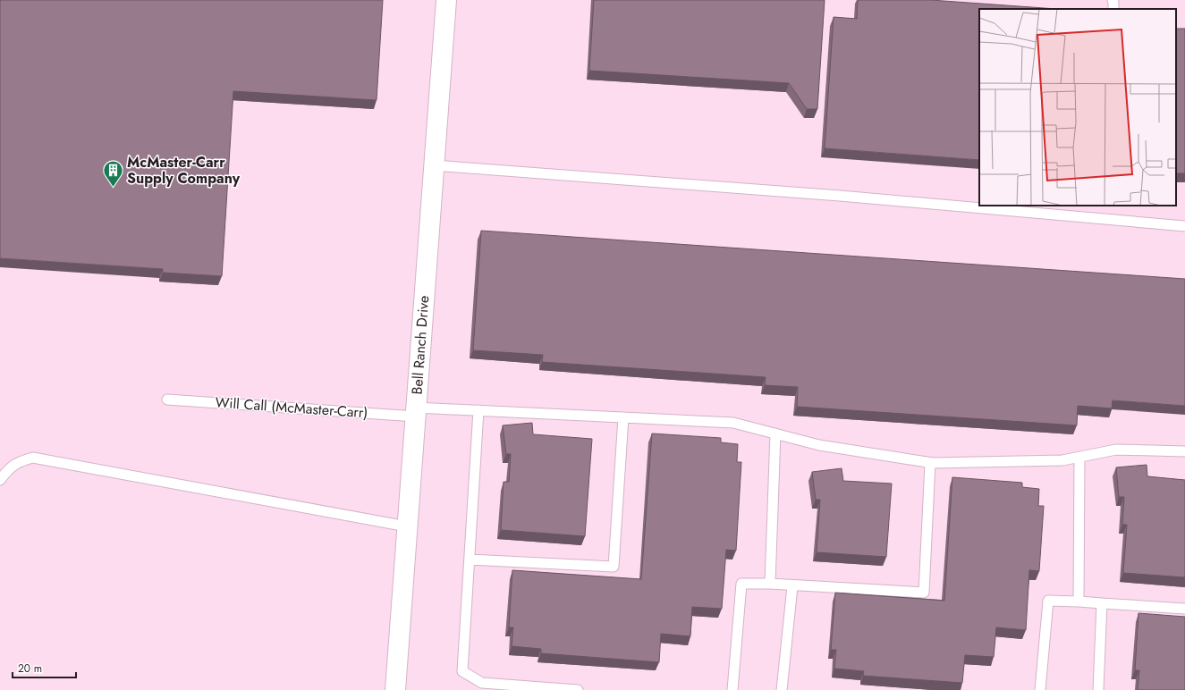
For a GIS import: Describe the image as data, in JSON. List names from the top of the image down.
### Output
{
  "streets": {
    "street": ["Bell Ranch Drive"],
    "lane": ["Will Call (McMaster-Carr)"]
  },
  "crossings": [
    ["Bell Ranch Drive", "Will Call (McMaster-Carr)"]
  ],
  "places": {
    "building": ["McMaster-Carr Supply Company"]
  },
  "scale_bar": "20 m"
}
